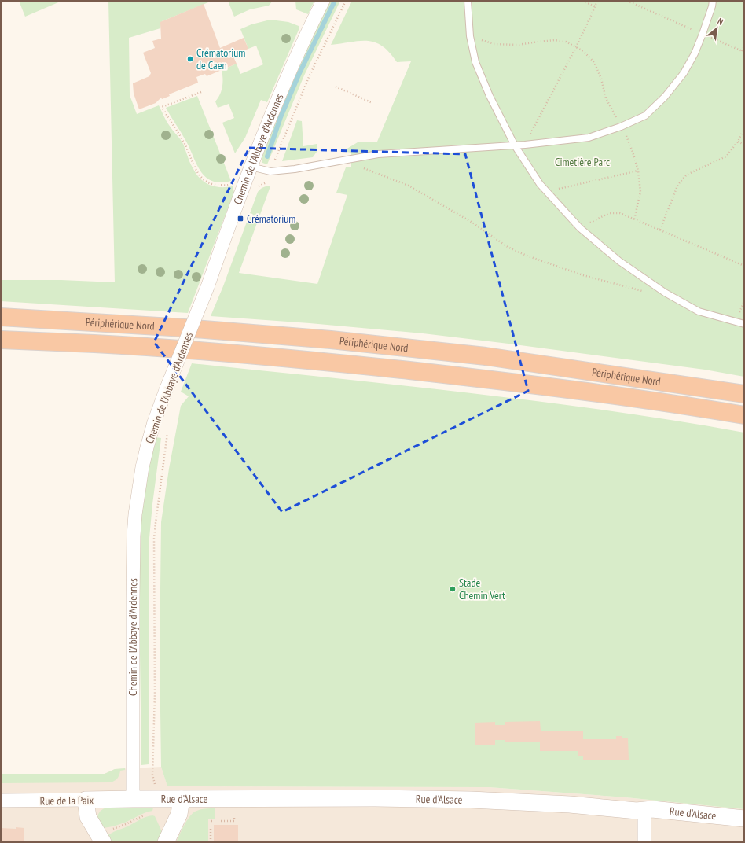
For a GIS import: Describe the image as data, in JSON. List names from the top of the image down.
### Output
{
  "streets": {
    "highway": ["Périphérique Nord"],
    "street": ["Chemin de l'Abbaye d'Ardennes", "Rue d'Alsace", "Rue de la Paix"]
  },
  "crossings": [
    ["Chemin de l'Abbaye d'Ardennes", "Rue d'Alsace"],
    ["Chemin de l'Abbaye d'Ardennes", "Rue de la Paix"],
    ["Rue d'Alsace", "Rue de la Paix"]
  ],
  "parks": ["Cimetière Parc"],
  "places": {
    "other": ["Crématorium de Caen", "Stade Chemin Vert"],
    "transit": ["Crématorium"]
  },
  "north": "top right"
}
